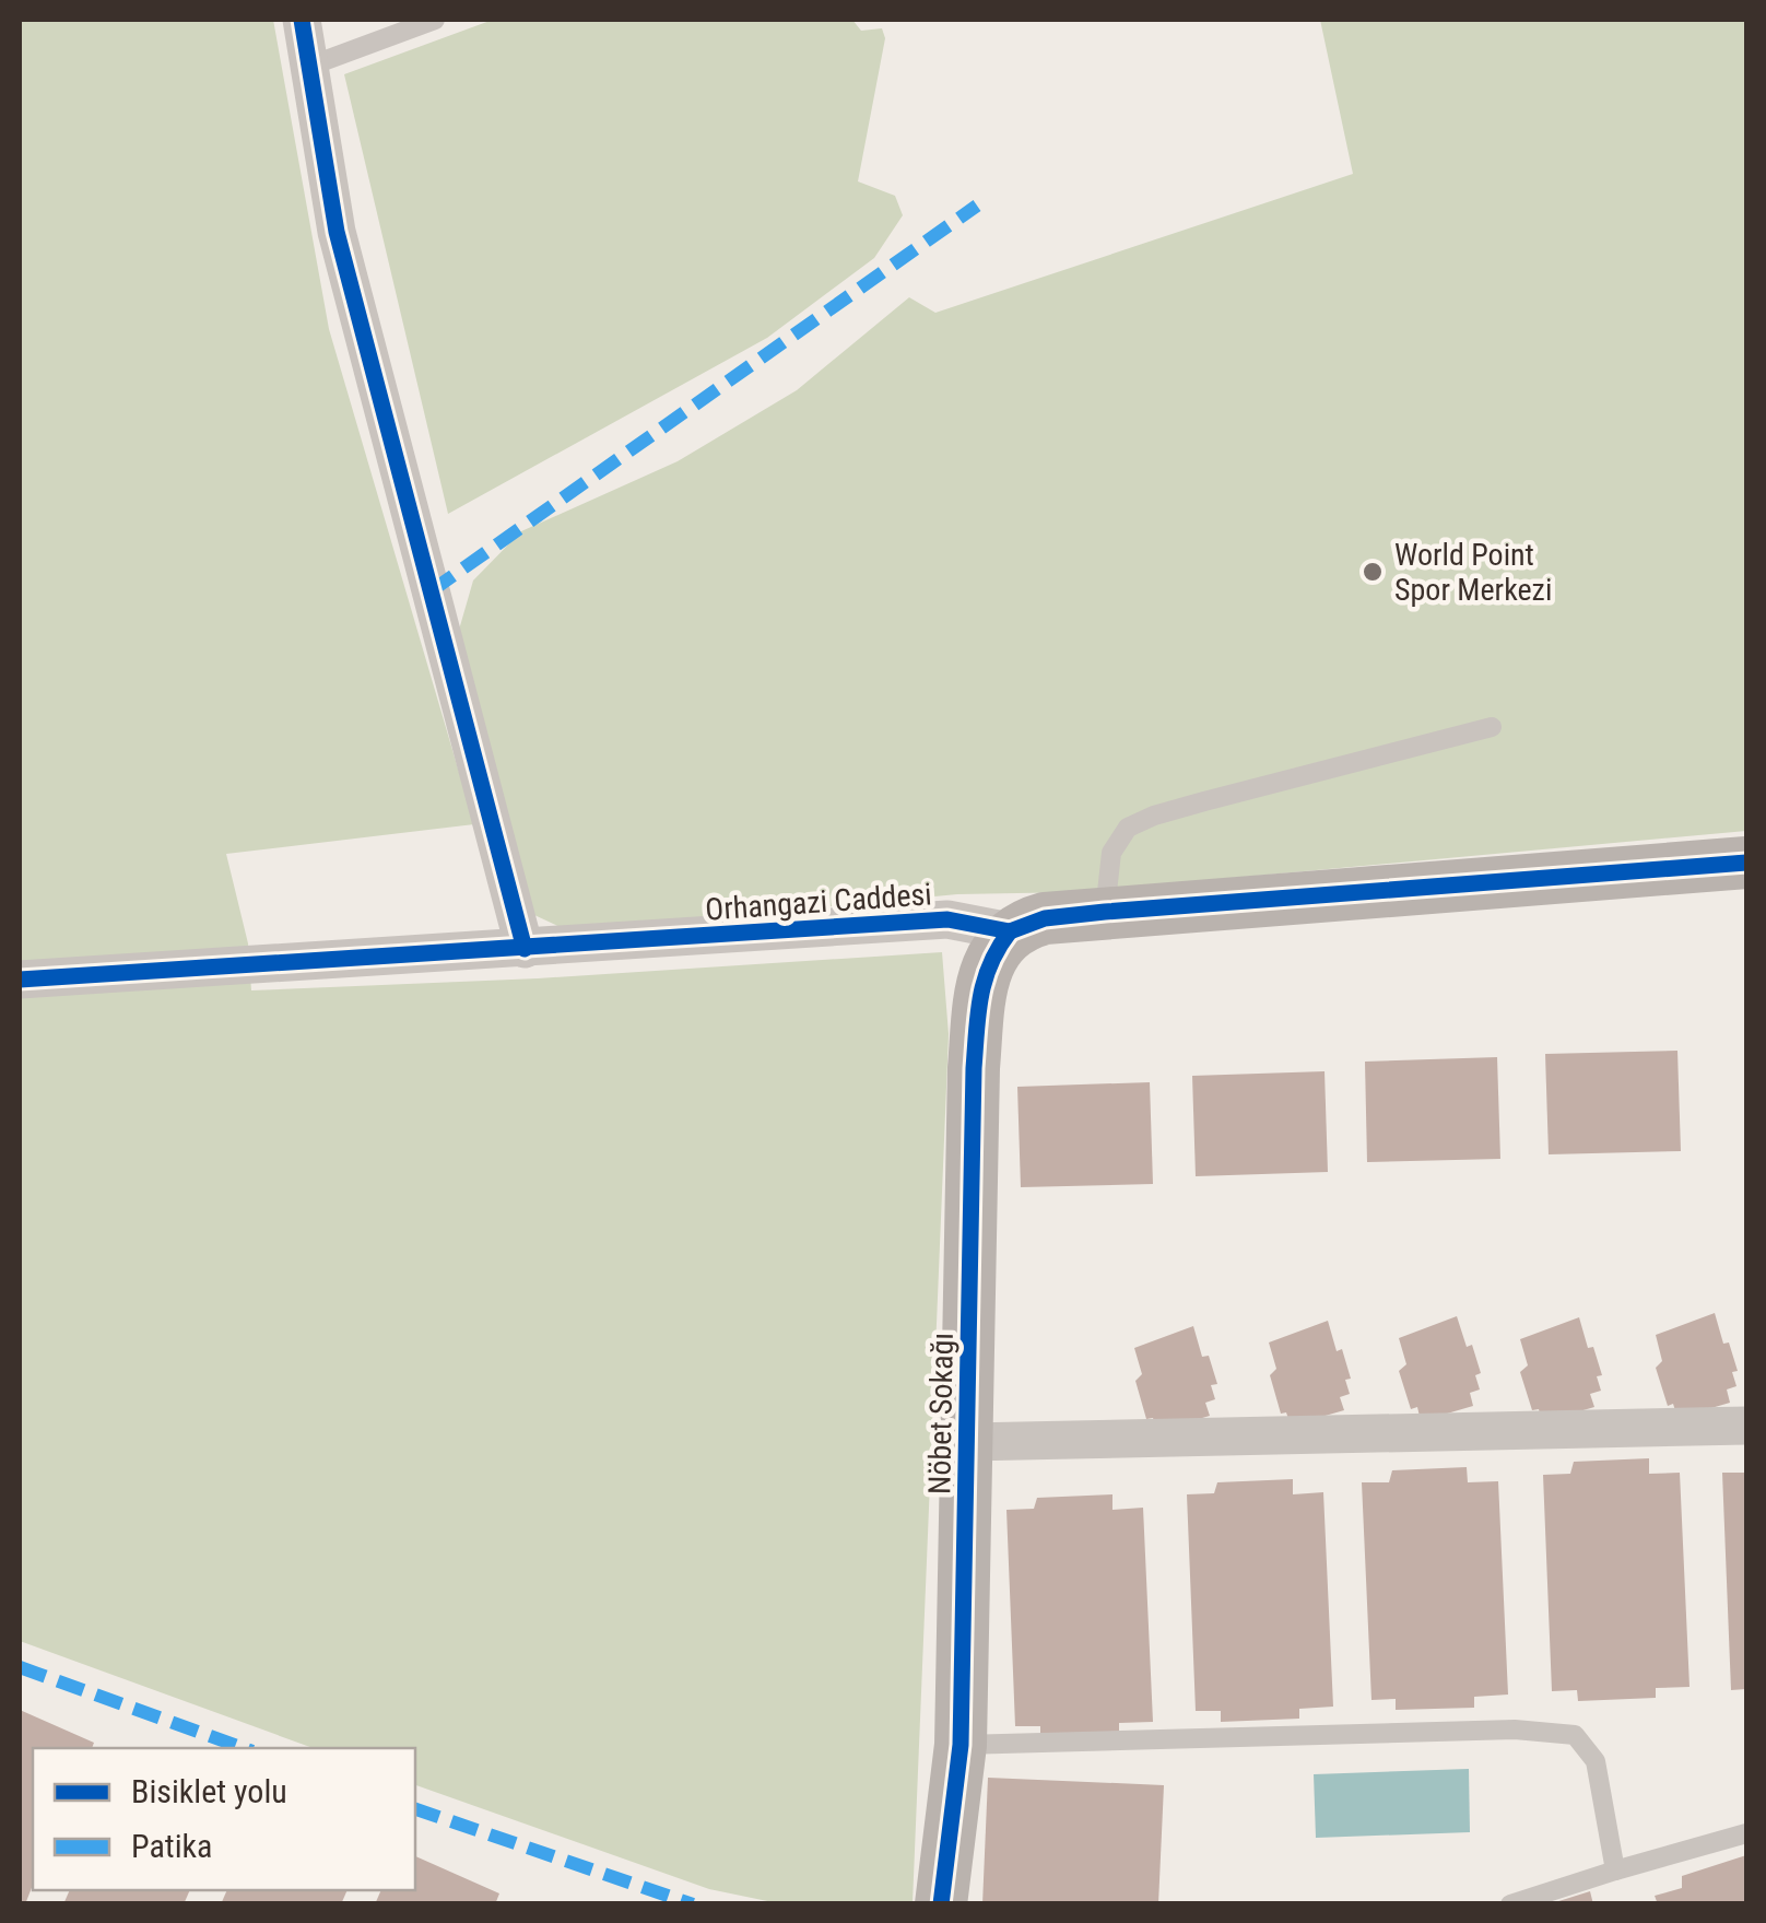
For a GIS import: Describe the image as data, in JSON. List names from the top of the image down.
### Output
{
  "streets": {
    "street": ["Orhangazi Caddesi", "Nöbet Sokağı"]
  },
  "crossings": [
    ["Orhangazi Caddesi", "Nöbet Sokağı"]
  ],
  "places": ["World Point Spor Merkezi"],
  "legend": ["Bisiklet yolu", "Patika"]
}
